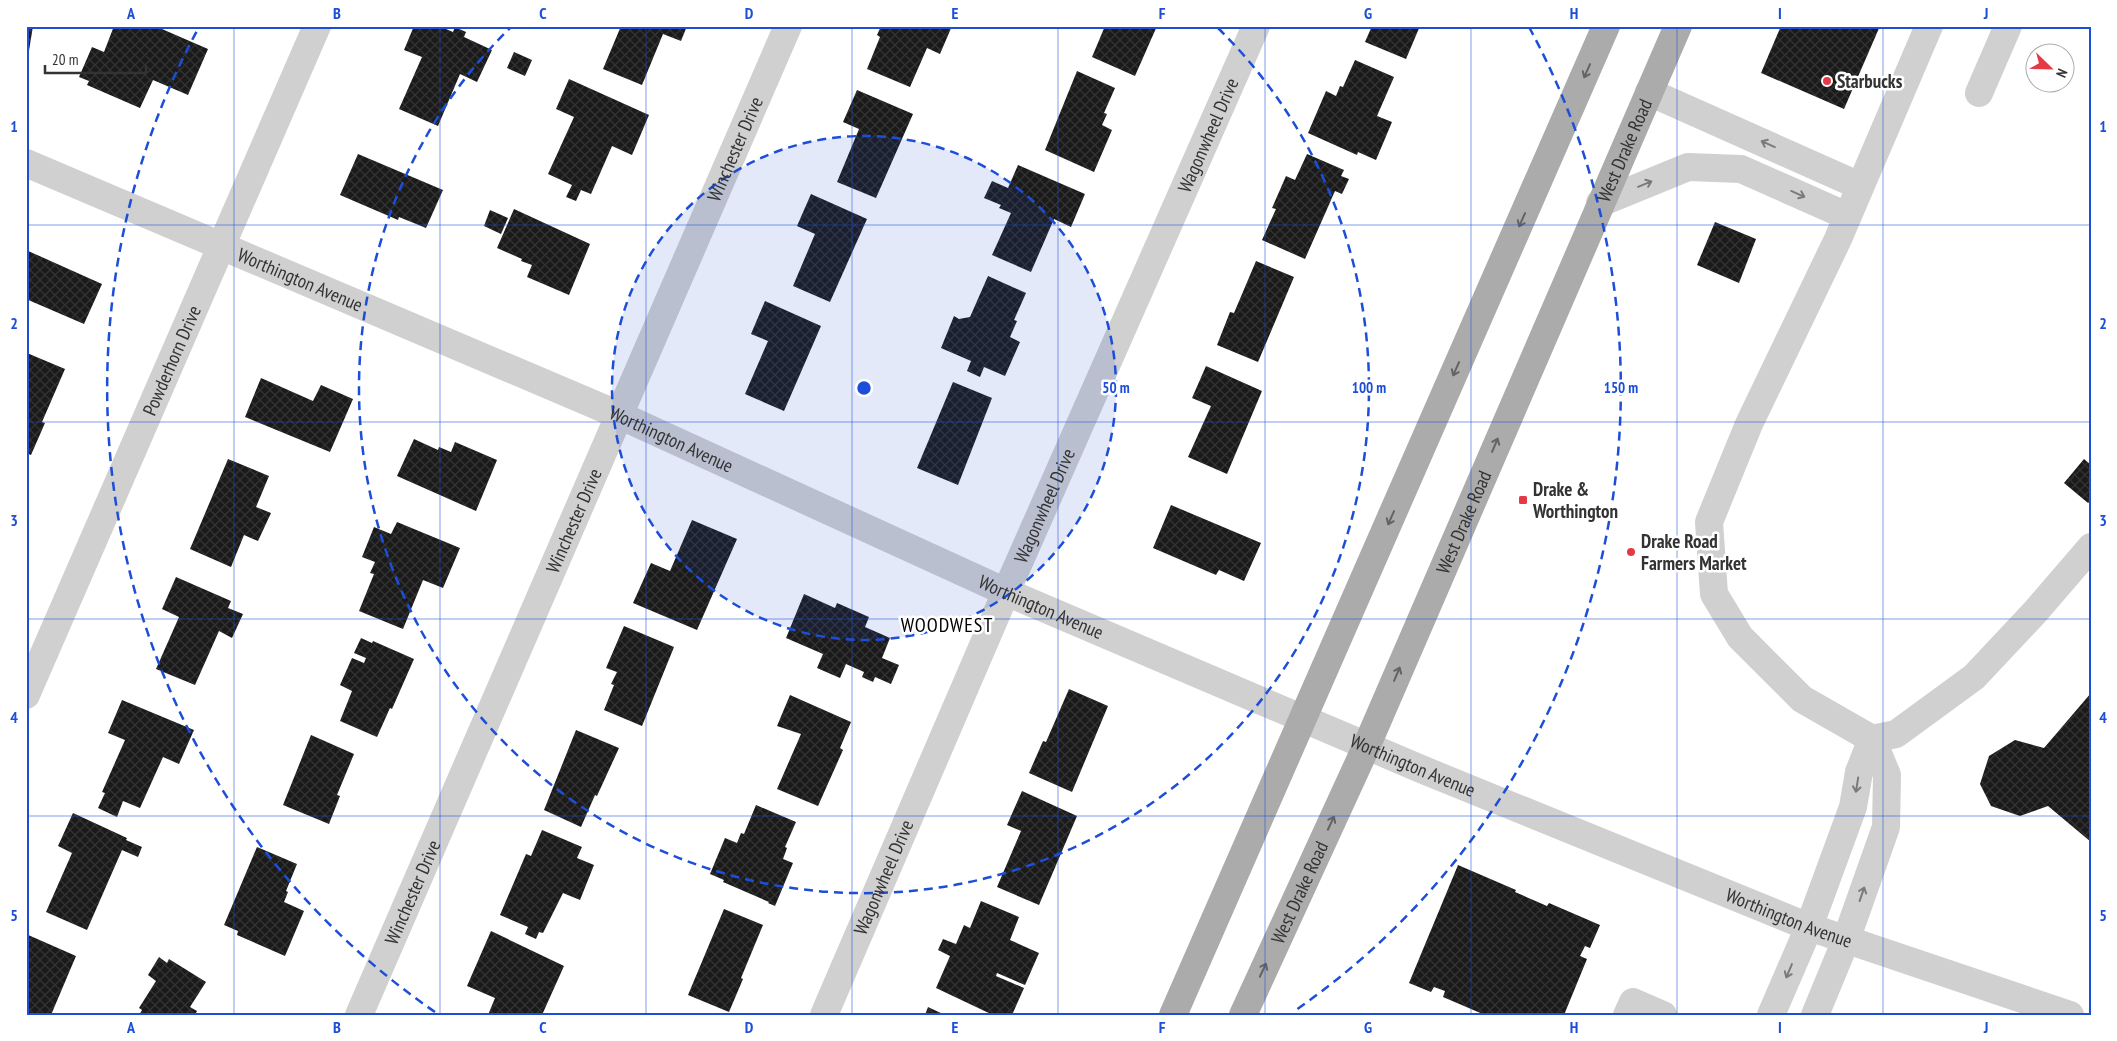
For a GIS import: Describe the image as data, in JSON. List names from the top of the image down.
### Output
{
  "streets": {
    "main road": ["West Drake Road"],
    "street": [
      "Wagonwheel Drive",
      "Winchester Drive",
      "Worthington Avenue",
      "Powderhorn Drive"
    ]
  },
  "crossings": [
    ["Wagonwheel Drive", "Worthington Avenue"],
    ["Winchester Drive", "Worthington Avenue"],
    ["West Drake Road", "Worthington Avenue"],
    ["Worthington Avenue", "Powderhorn Drive"]
  ],
  "districts": ["WOODWEST"],
  "places": {
    "other": ["Starbucks", "Drake Road Farmers Market"],
    "transit": ["Drake & Worthington"]
  },
  "scale_bar": "20 m",
  "north": "bottom right",
  "grid": {
    "columns": [
      "A",
      "B",
      "C",
      "D",
      "E",
      "F",
      "G",
      "H",
      "I",
      "J"
    ],
    "rows": [
      "1",
      "2",
      "3",
      "4",
      "5"
    ]
  },
  "rings": ["50 m", "100 m", "150 m"]
}
